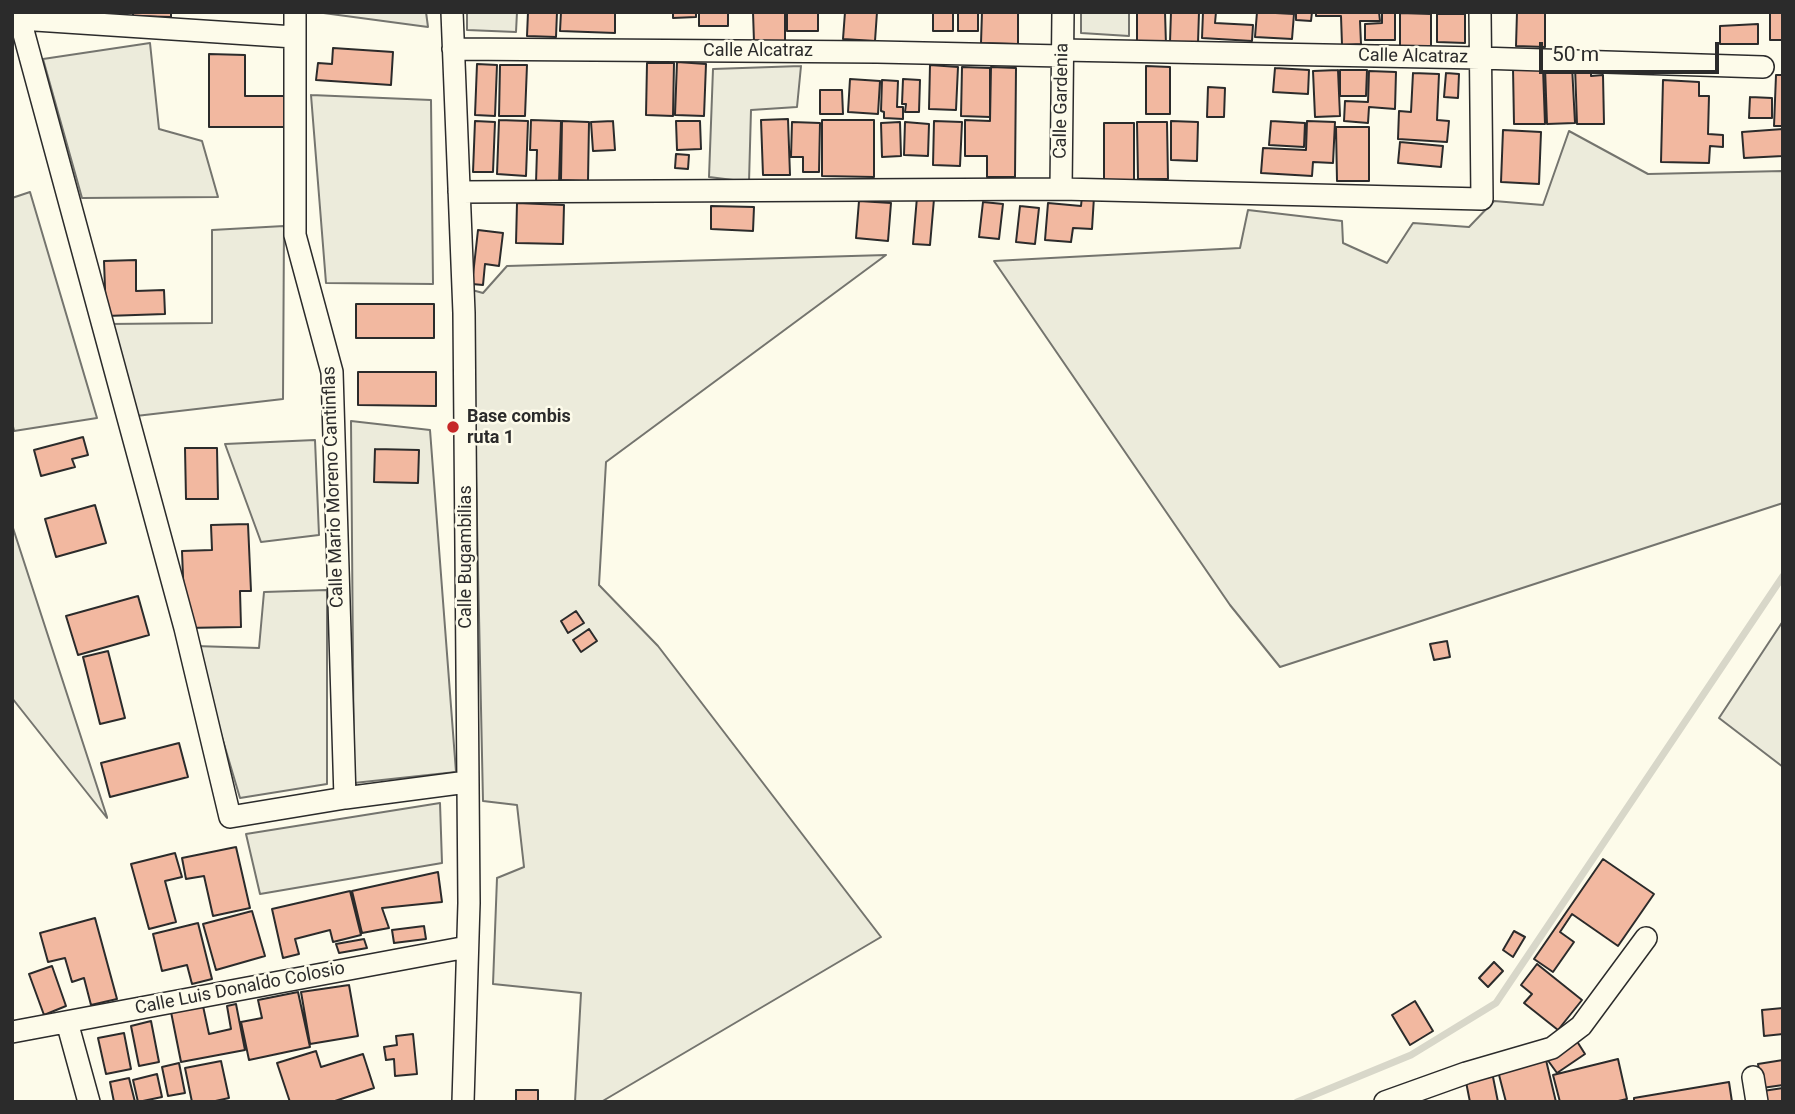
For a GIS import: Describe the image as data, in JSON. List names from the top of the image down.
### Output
{
  "streets": {
    "street": [
      "Calle Alcatraz",
      "Calle Gardenia",
      "Calle Mario Moreno Cantinflas",
      "Calle Bugambilias",
      "Calle Luis Donaldo Colosio"
    ]
  },
  "crossings": [
    ["Calle Alcatraz", "Calle Gardenia"],
    ["Calle Alcatraz", "Calle Bugambilias"],
    ["Calle Bugambilias", "Calle Luis Donaldo Colosio"]
  ],
  "places": ["Base combis ruta 1"],
  "scale_bar": "50 m"
}
